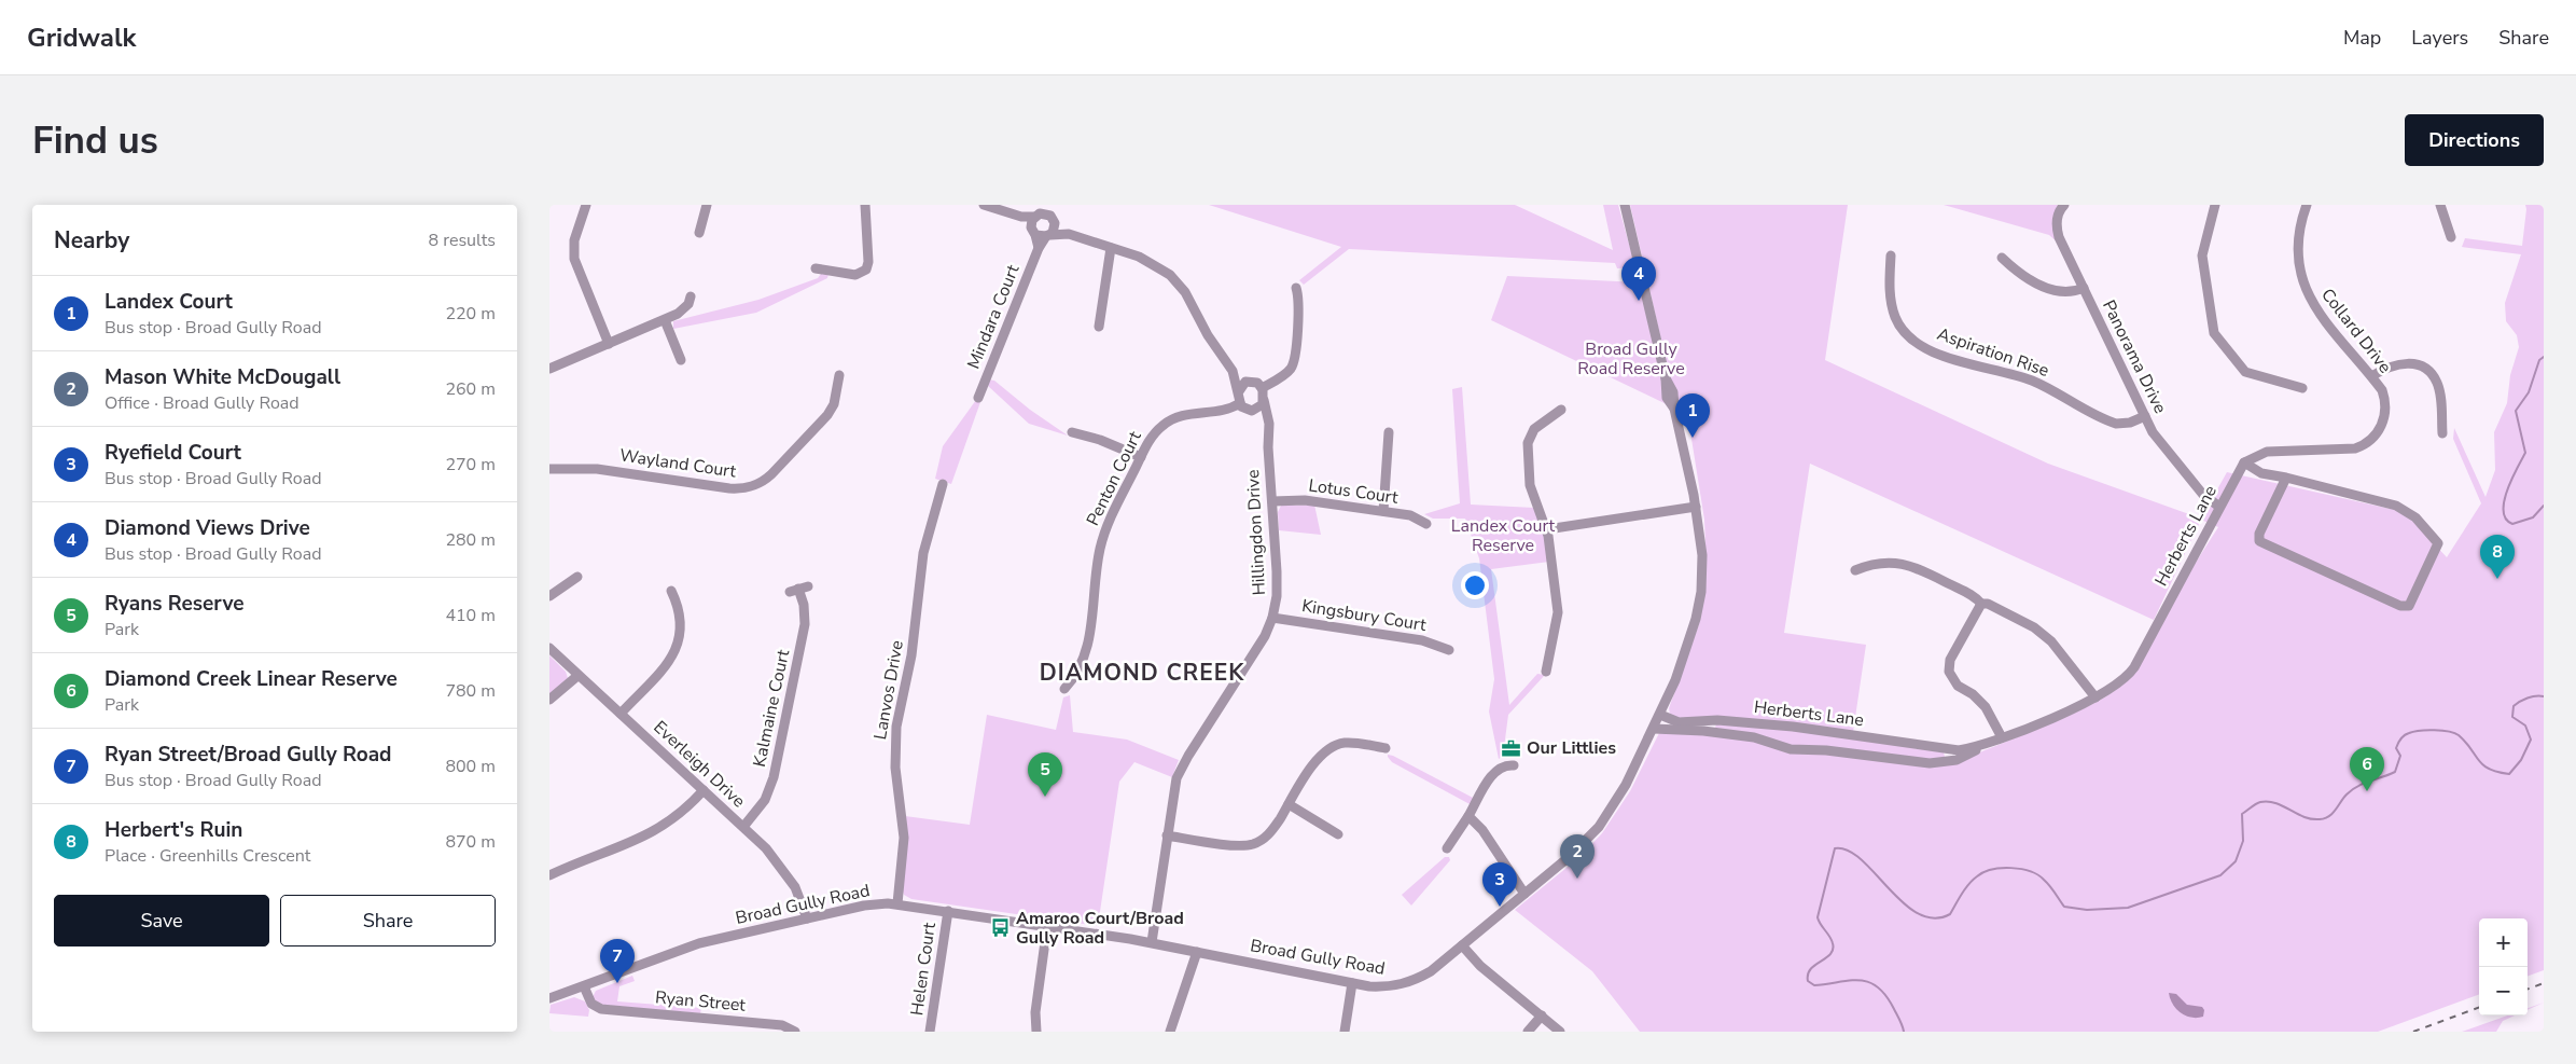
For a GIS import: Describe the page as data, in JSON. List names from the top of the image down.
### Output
{
  "streets": {
    "street": [
      "Mindara Court",
      "Collard Drive",
      "Aspiration Rise",
      "Panorama Drive",
      "Wayland Court",
      "Penton Court",
      "Lotus Court",
      "Hillingdon Drive",
      "Herberts Lane",
      "Kingsbury Court",
      "Lanvos Drive",
      "Kalmaine Court",
      "Everleigh Drive",
      "Broad Gully Road",
      "Helen Court",
      "Ryan Street"
    ]
  },
  "crossings": [
    ["Collard Drive", "Herberts Lane"],
    ["Aspiration Rise", "Panorama Drive"],
    ["Panorama Drive", "Herberts Lane"],
    ["Penton Court", "Hillingdon Drive"],
    ["Lotus Court", "Hillingdon Drive"],
    ["Hillingdon Drive", "Kingsbury Court"],
    ["Hillingdon Drive", "Broad Gully Road"],
    ["Herberts Lane", "Broad Gully Road"],
    ["Lanvos Drive", "Broad Gully Road"],
    ["Kalmaine Court", "Everleigh Drive"],
    ["Everleigh Drive", "Broad Gully Road"],
    ["Broad Gully Road", "Helen Court"],
    ["Broad Gully Road", "Ryan Street"]
  ],
  "districts": ["DIAMOND CREEK"],
  "parks": ["Broad Gully Road Reserve", "Landex Court Reserve"],
  "places": {
    "office": ["Our Littlies"],
    "bus stop": ["Amaroo Court/Broad Gully Road"]
  },
  "page": {
    "header": "Gridwalk",
    "nav": ["Map", "Layers", "Share"],
    "buttons": [
      "Directions",
      ["Save", "Share"]
    ],
    "title": "Find us",
    "heading": ["Nearby", "8 results"],
    "pins": [
      "4",
      "1",
      "8",
      "6",
      "5",
      "2",
      "3",
      "7"
    ],
    "list": [
      {
        "mark": "1",
        "name": "Landex Court",
        "note": "Bus stop · Broad Gully Road",
        "value": "220 m"
      },
      {
        "mark": "2",
        "name": "Mason White McDougall",
        "note": "Office · Broad Gully Road",
        "value": "260 m"
      },
      {
        "mark": "3",
        "name": "Ryefield Court",
        "note": "Bus stop · Broad Gully Road",
        "value": "270 m"
      },
      {
        "mark": "4",
        "name": "Diamond Views Drive",
        "note": "Bus stop · Broad Gully Road",
        "value": "280 m"
      },
      {
        "mark": "5",
        "name": "Ryans Reserve",
        "note": "Park",
        "value": "410 m"
      },
      {
        "mark": "6",
        "name": "Diamond Creek Linear Reserve",
        "note": "Park",
        "value": "780 m"
      },
      {
        "mark": "7",
        "name": "Ryan Street/Broad Gully Road",
        "note": "Bus stop · Broad Gully Road",
        "value": "800 m"
      },
      {
        "mark": "8",
        "name": "Herbert's Ruin",
        "note": "Place · Greenhills Crescent",
        "value": "870 m"
      }
    ],
    "map_buttons": ["+", "−"]
  }
}
